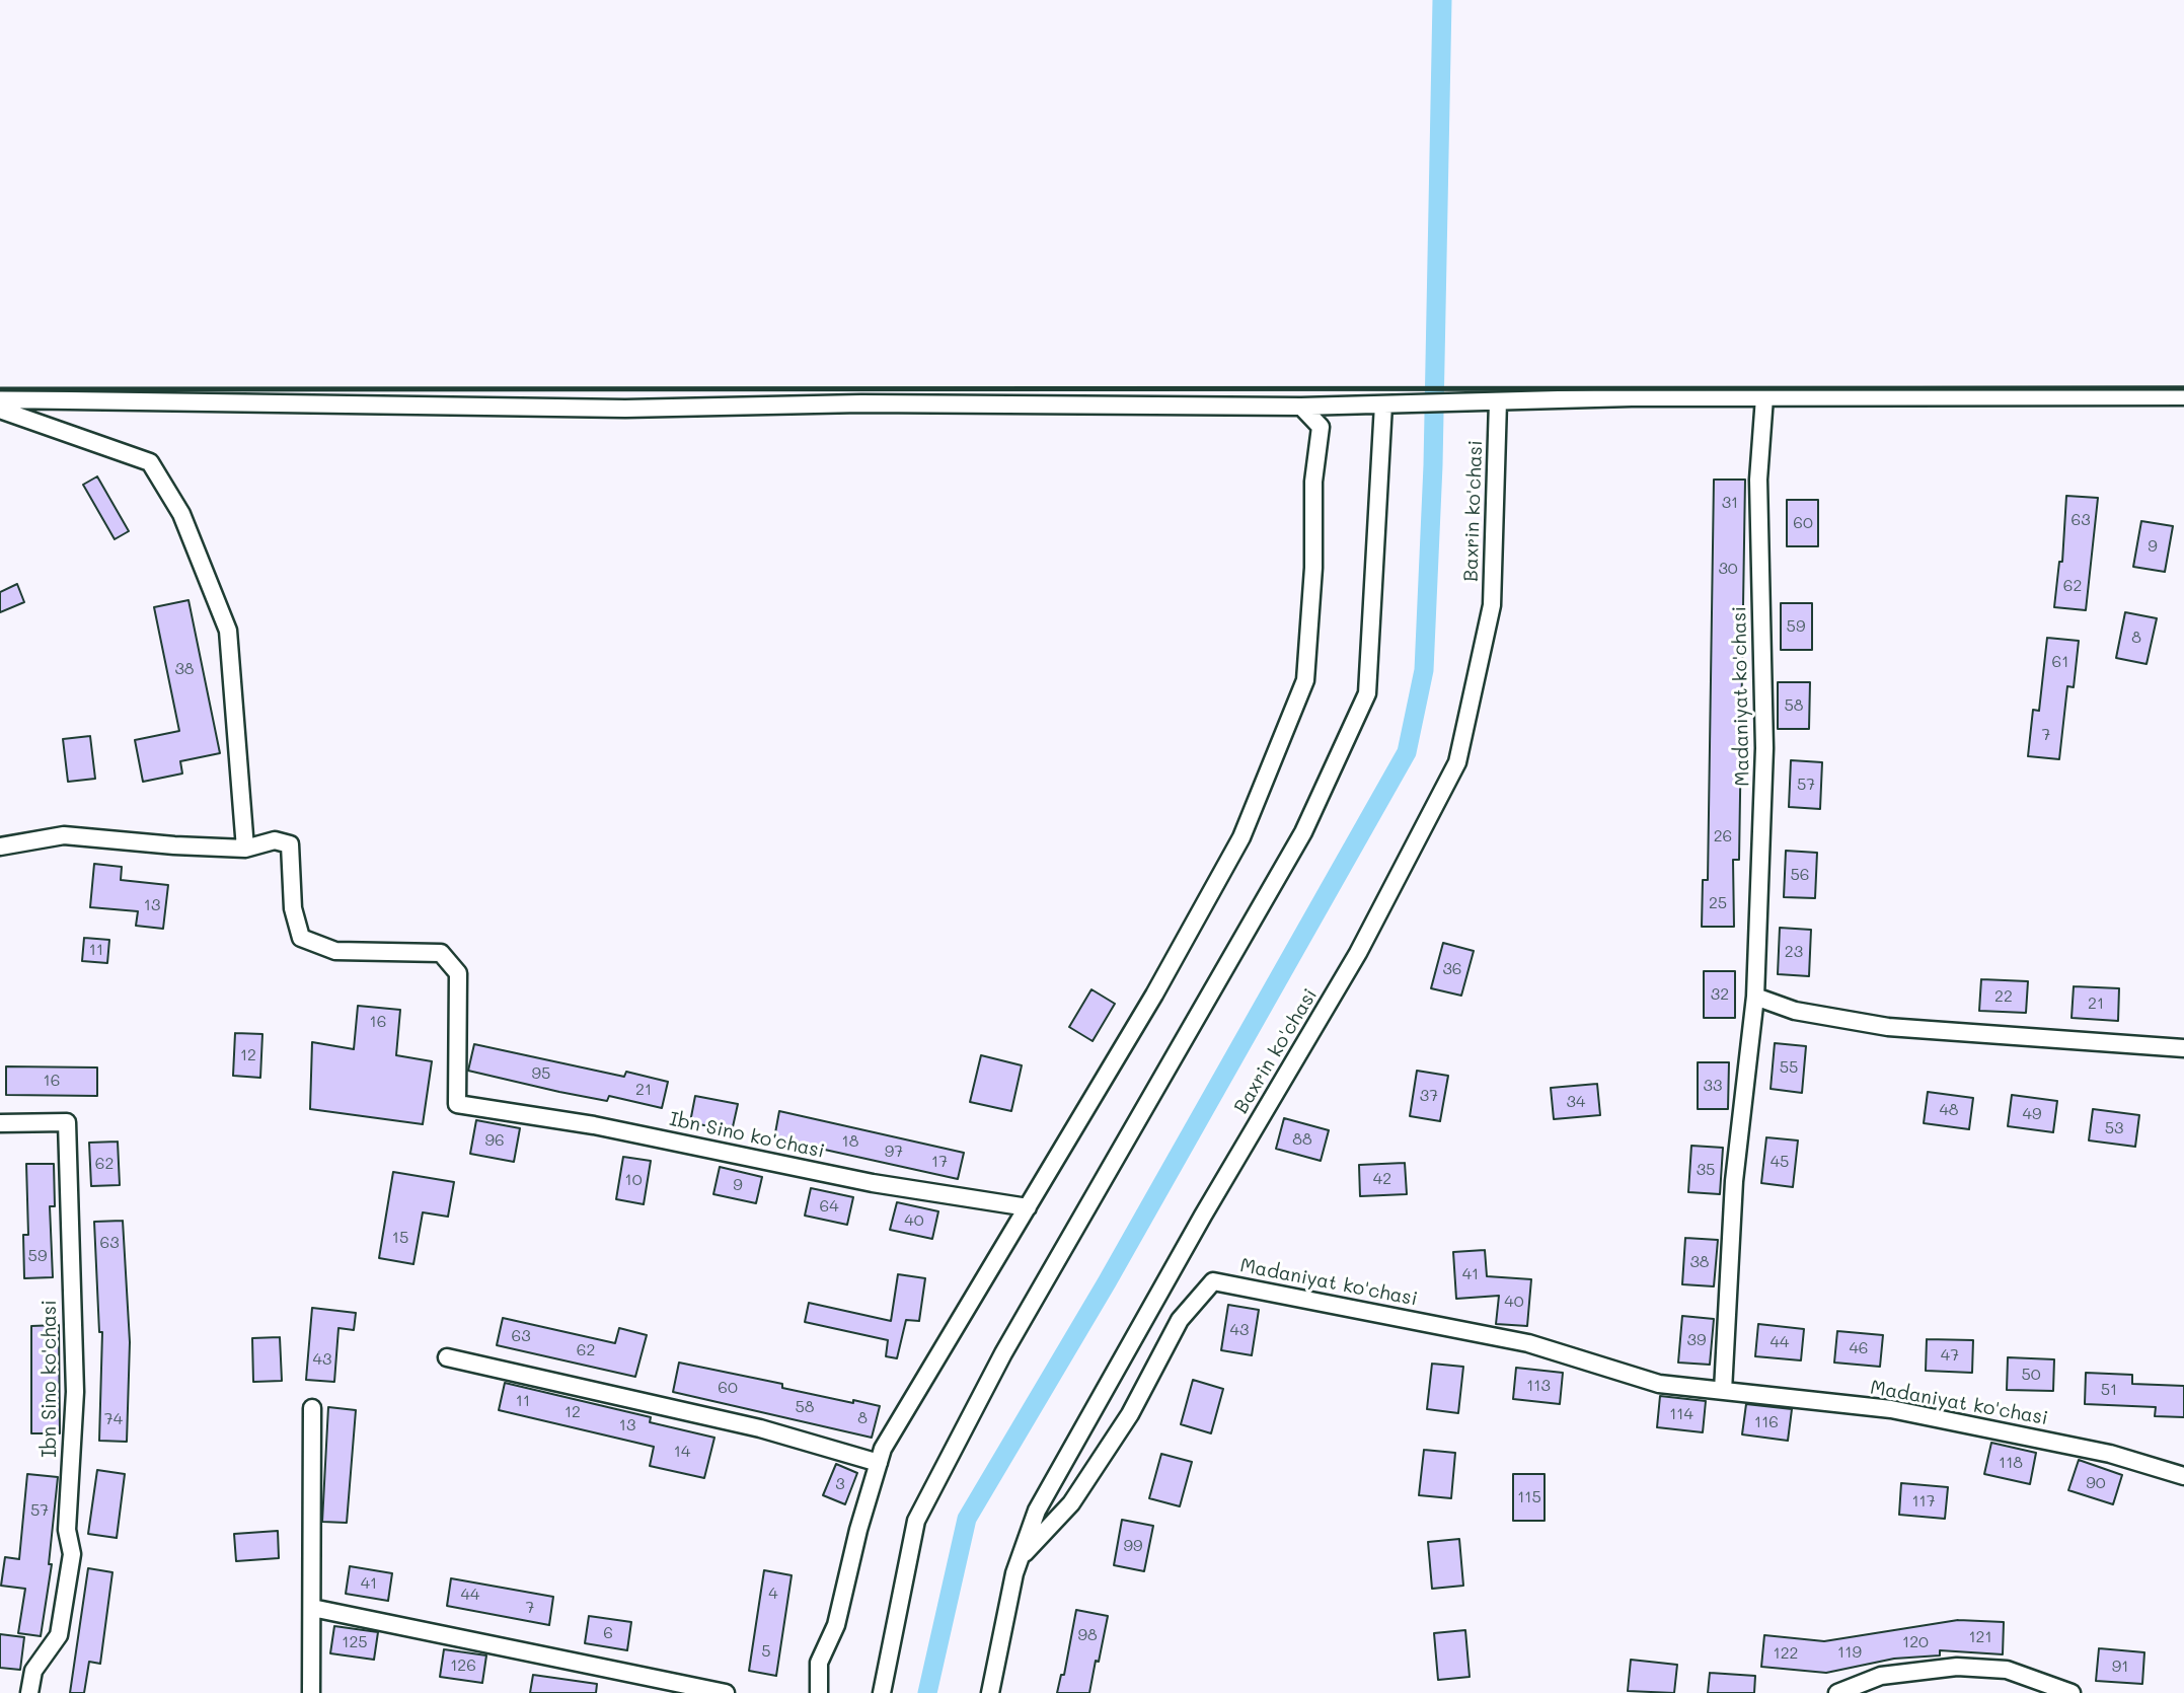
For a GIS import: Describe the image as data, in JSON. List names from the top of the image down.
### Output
{
  "streets": {
    "street": ["Baxrin ko'chasi", "Madaniyat ko'chasi", "Ibn Sino ko'chasi"]
  },
  "crossings": [
    ["Baxrin ko'chasi", "Madaniyat ko'chasi"]
  ],
  "house_numbers": [
    "31",
    "63",
    "60",
    "9",
    "30",
    "62",
    "59",
    "8",
    "61",
    "38",
    "58",
    "7",
    "57",
    "26",
    "56",
    "25",
    "13",
    "11",
    "23",
    "36",
    "32",
    "22",
    "21",
    "16",
    "12",
    "55",
    "95",
    "16",
    "33",
    "21",
    "37",
    "34",
    "48",
    "49",
    "53",
    "88",
    "96",
    "18",
    "97",
    "17",
    "45",
    "62",
    "35",
    "42",
    "10",
    "9",
    "64",
    "40",
    "15",
    "63",
    "59",
    "38",
    "41",
    "40",
    "43",
    "63",
    "39",
    "44",
    "46",
    "62",
    "47",
    "43",
    "50",
    "113",
    "60",
    "51",
    "11",
    "58",
    "12",
    "114",
    "8",
    "74",
    "116",
    "13",
    "14",
    "118",
    "90",
    "3",
    "115",
    "117",
    "57",
    "99",
    "41",
    "4",
    "44",
    "7",
    "6",
    "98",
    "121",
    "125",
    "120",
    "5",
    "119",
    "122",
    "126",
    "91"
  ]
}
